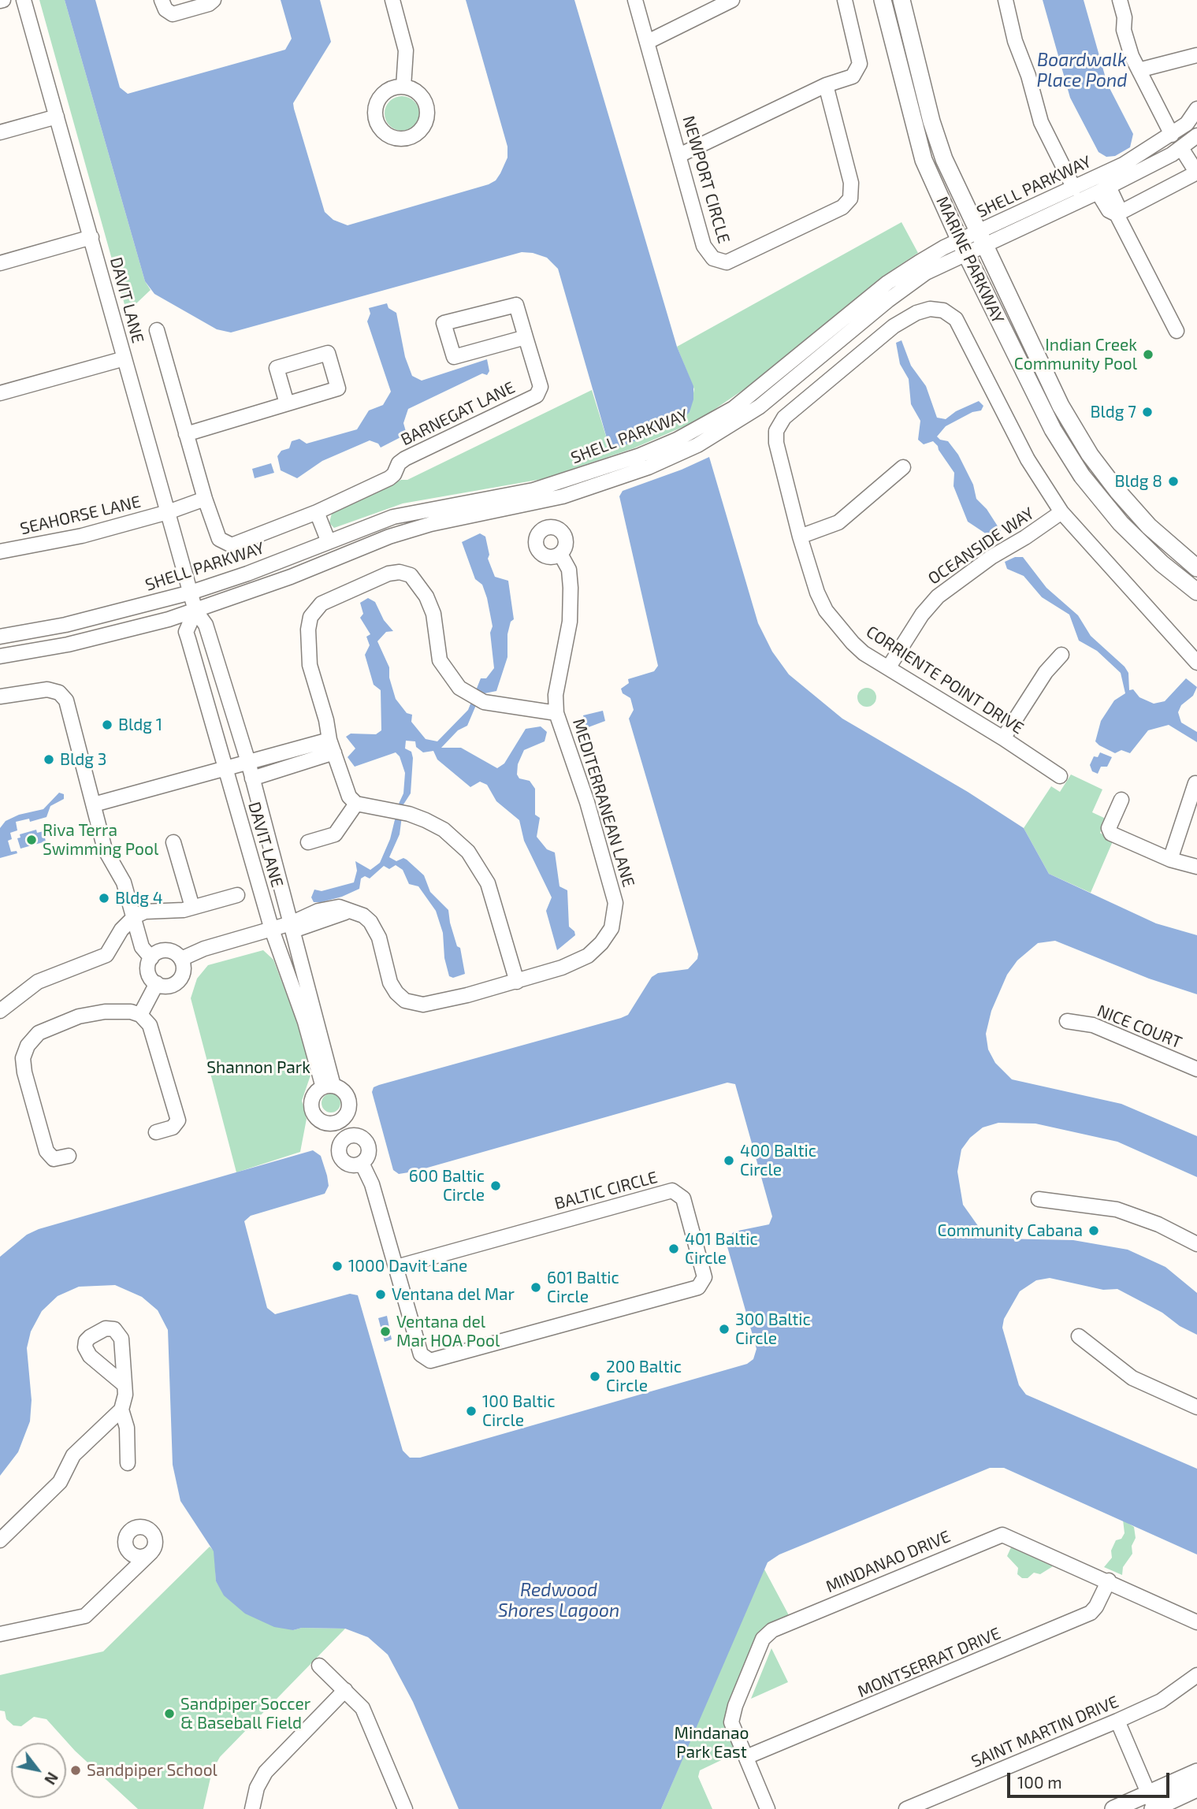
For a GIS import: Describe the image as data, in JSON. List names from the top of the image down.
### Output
{
  "streets": {
    "main road": ["MARINE PARKWAY"],
    "street": [
      "NEWPORT CIRCLE",
      "SHELL PARKWAY",
      "DAVIT LANE",
      "BARNEGAT LANE",
      "SEAHORSE LANE",
      "OCEANSIDE WAY",
      "CORRIENTE POINT DRIVE",
      "MEDITERRANEAN LANE",
      "NICE COURT",
      "BALTIC CIRCLE",
      "MINDANAO DRIVE",
      "MONTSERRAT DRIVE",
      "SAINT MARTIN DRIVE"
    ]
  },
  "crossings": [
    ["SHELL PARKWAY", "MARINE PARKWAY"],
    ["SHELL PARKWAY", "DAVIT LANE"],
    ["DAVIT LANE", "SEAHORSE LANE"],
    ["DAVIT LANE", "MEDITERRANEAN LANE"],
    ["OCEANSIDE WAY", "CORRIENTE POINT DRIVE"],
    ["MINDANAO DRIVE", "MONTSERRAT DRIVE"]
  ],
  "water": ["Boardwalk Place Pond", "Redwood Shores Lagoon"],
  "parks": ["Shannon Park", "Mindanao Park East"],
  "places": [
    "Indian Creek Community Pool",
    "Bldg 7",
    "Bldg 8",
    "Bldg 1",
    "Bldg 3",
    "Riva Terra Swimming Pool",
    "Bldg 4",
    "400 Baltic Circle",
    "600 Baltic Circle",
    "Community Cabana",
    "401 Baltic Circle",
    "1000 Davit Lane",
    "601 Baltic Circle",
    "Ventana del Mar",
    "300 Baltic Circle",
    "Ventana del Mar HOA Pool",
    "200 Baltic Circle",
    "100 Baltic Circle",
    "Sandpiper Soccer & Baseball Field",
    "Sandpiper School"
  ],
  "scale_bar": "100 m",
  "north": "bottom right"
}
